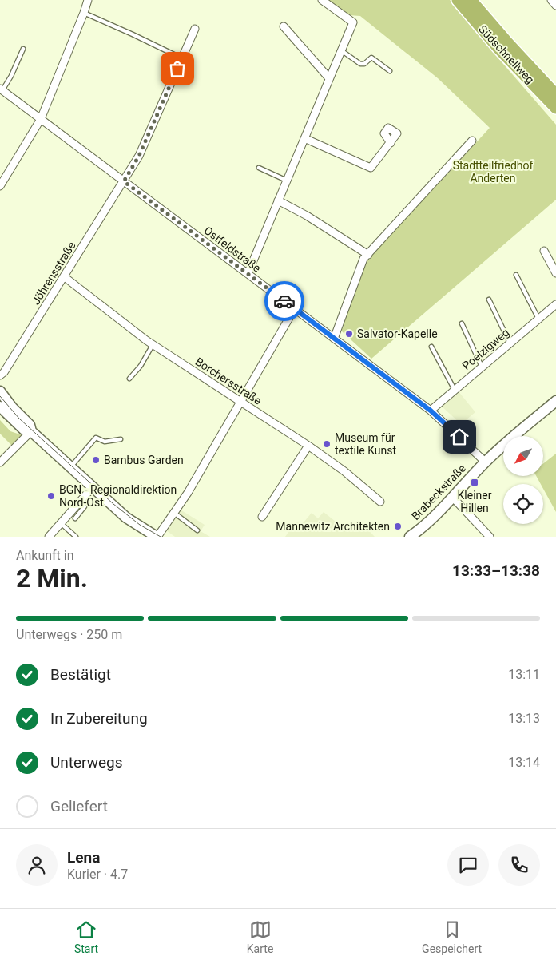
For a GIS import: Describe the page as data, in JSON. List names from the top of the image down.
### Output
{
  "streets": {
    "highway": ["Südschnellweg"],
    "main road": ["Brabeckstraße"],
    "street": [
      "Ostfeldstraße",
      "Jöhrensstraße",
      "Poelzigweg",
      "Borchersstraße"
    ]
  },
  "crossings": [
    ["Ostfeldstraße", "Jöhrensstraße"],
    ["Ostfeldstraße", "Poelzigweg"],
    ["Ostfeldstraße", "Brabeckstraße"],
    ["Jöhrensstraße", "Borchersstraße"]
  ],
  "parks": ["Stadtteilfriedhof Anderten"],
  "places": {
    "other": [
      "Salvator-Kapelle",
      "Museum für textile Kunst",
      "Bambus Garden",
      "BGN - Regionaldirektion Nord-Ost",
      "Mannewitz Architekten"
    ],
    "transit": ["Kleiner Hillen"]
  },
  "north": "bottom left",
  "page": {
    "heading": ["2 Min.", "Ankunft in", "13:33–13:38"],
    "panel": ["Lena", "Kurier · 4.7"],
    "bar": "Unterwegs · 250 m",
    "list": [
      ["Bestätigt", "13:11"],
      ["In Zubereitung", "13:13"],
      ["Unterwegs", "13:14"],
      "Geliefert"
    ],
    "tabs": ["Start", "Karte", "Gespeichert"]
  }
}
